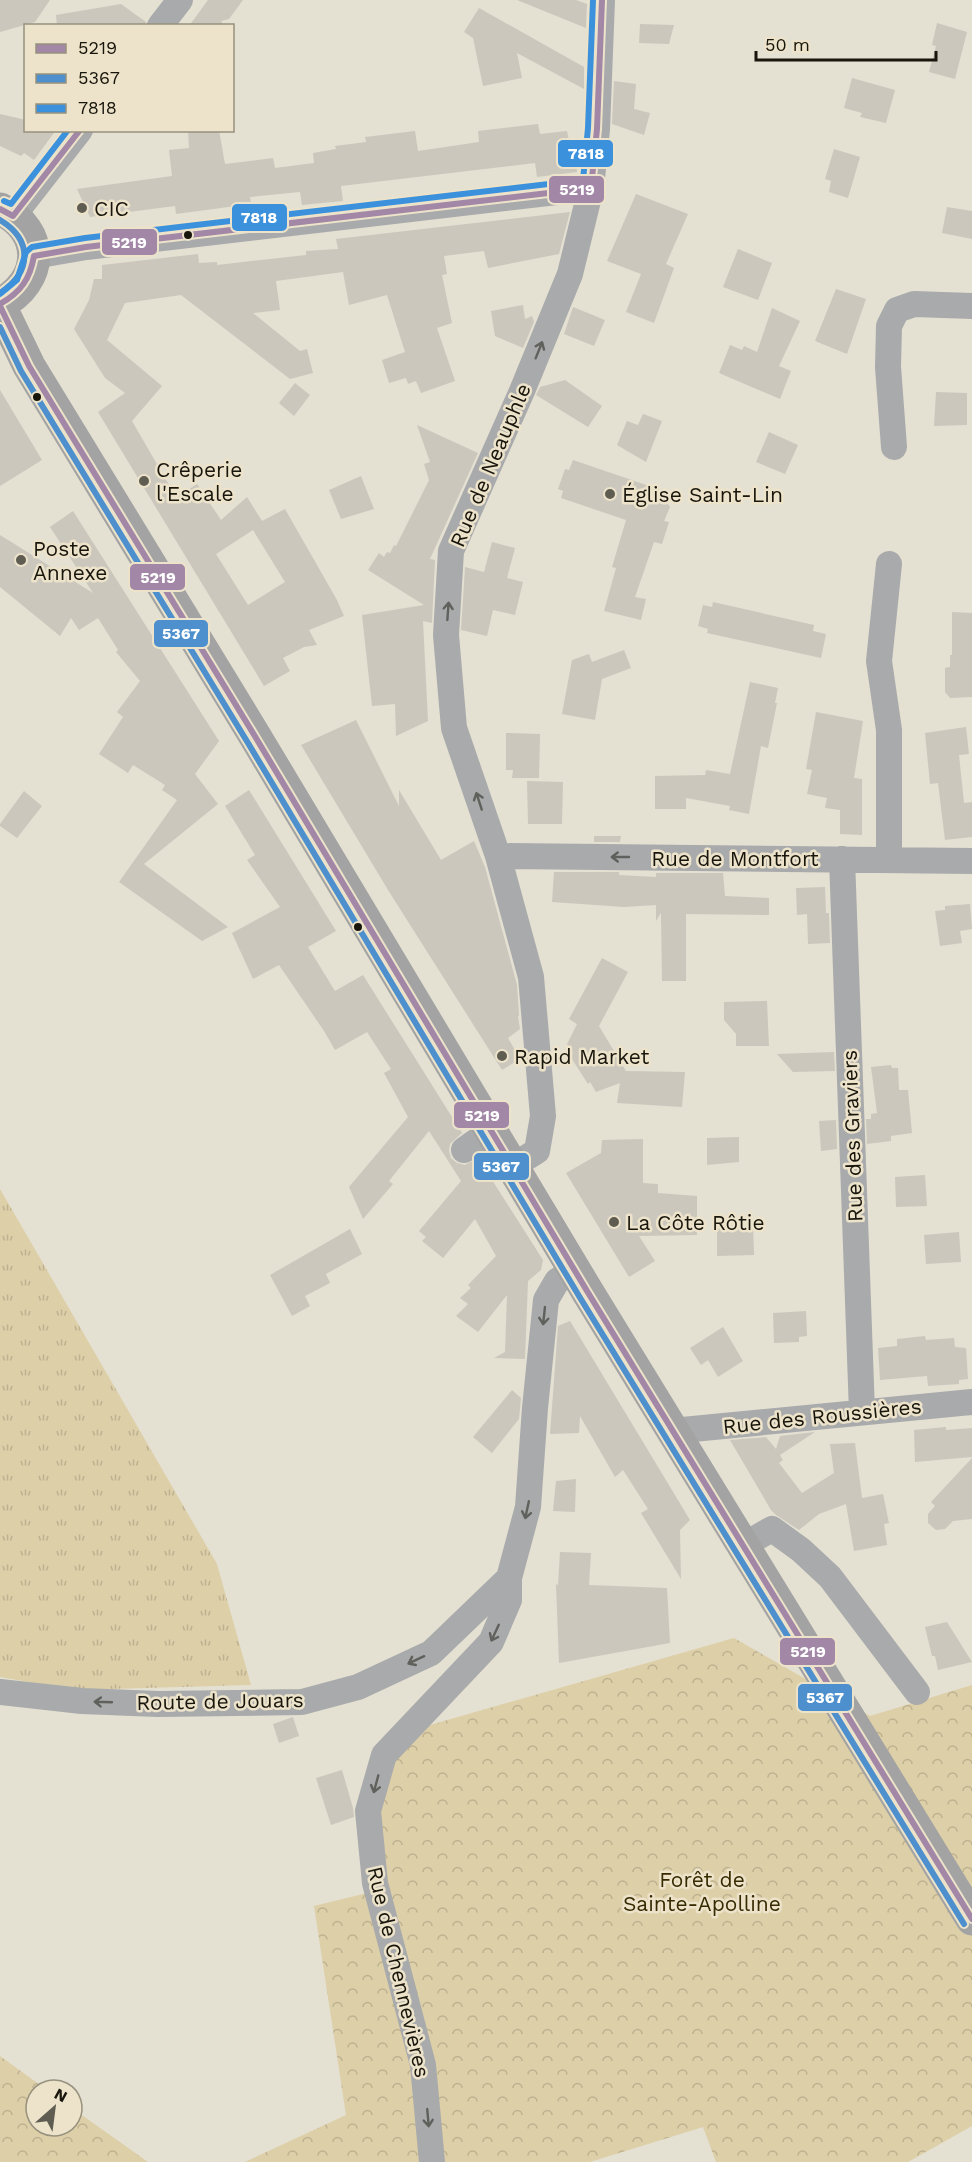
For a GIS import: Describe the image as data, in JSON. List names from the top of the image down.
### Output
{
  "streets": {
    "street": [
      "Rue de Neauphle",
      "Rue de Montfort",
      "Rue des Graviers",
      "Rue des Roussières",
      "Route de Jouars",
      "Rue de Chennevières"
    ]
  },
  "crossings": [
    ["Rue de Neauphle", "Rue de Montfort"],
    ["Rue de Montfort", "Rue des Graviers"],
    ["Rue des Graviers", "Rue des Roussières"],
    ["Route de Jouars", "Rue de Chennevières"]
  ],
  "one_way": [
    "Rue de Neauphle",
    "Rue de Montfort",
    "Route de Jouars",
    "Rue de Chennevières"
  ],
  "parks": ["Forêt de Sainte-Apolline"],
  "places": [
    "CIC",
    "Crêperie l'Escale",
    "Église Saint-Lin",
    "Poste Annexe",
    "Rapid Market",
    "La Côte Rôtie"
  ],
  "lines": ["transit line 5219", "transit line 7818", "transit line 5367"],
  "legend": ["5219", "5367", "7818"],
  "scale_bar": "50 m",
  "north": "top right"
}
